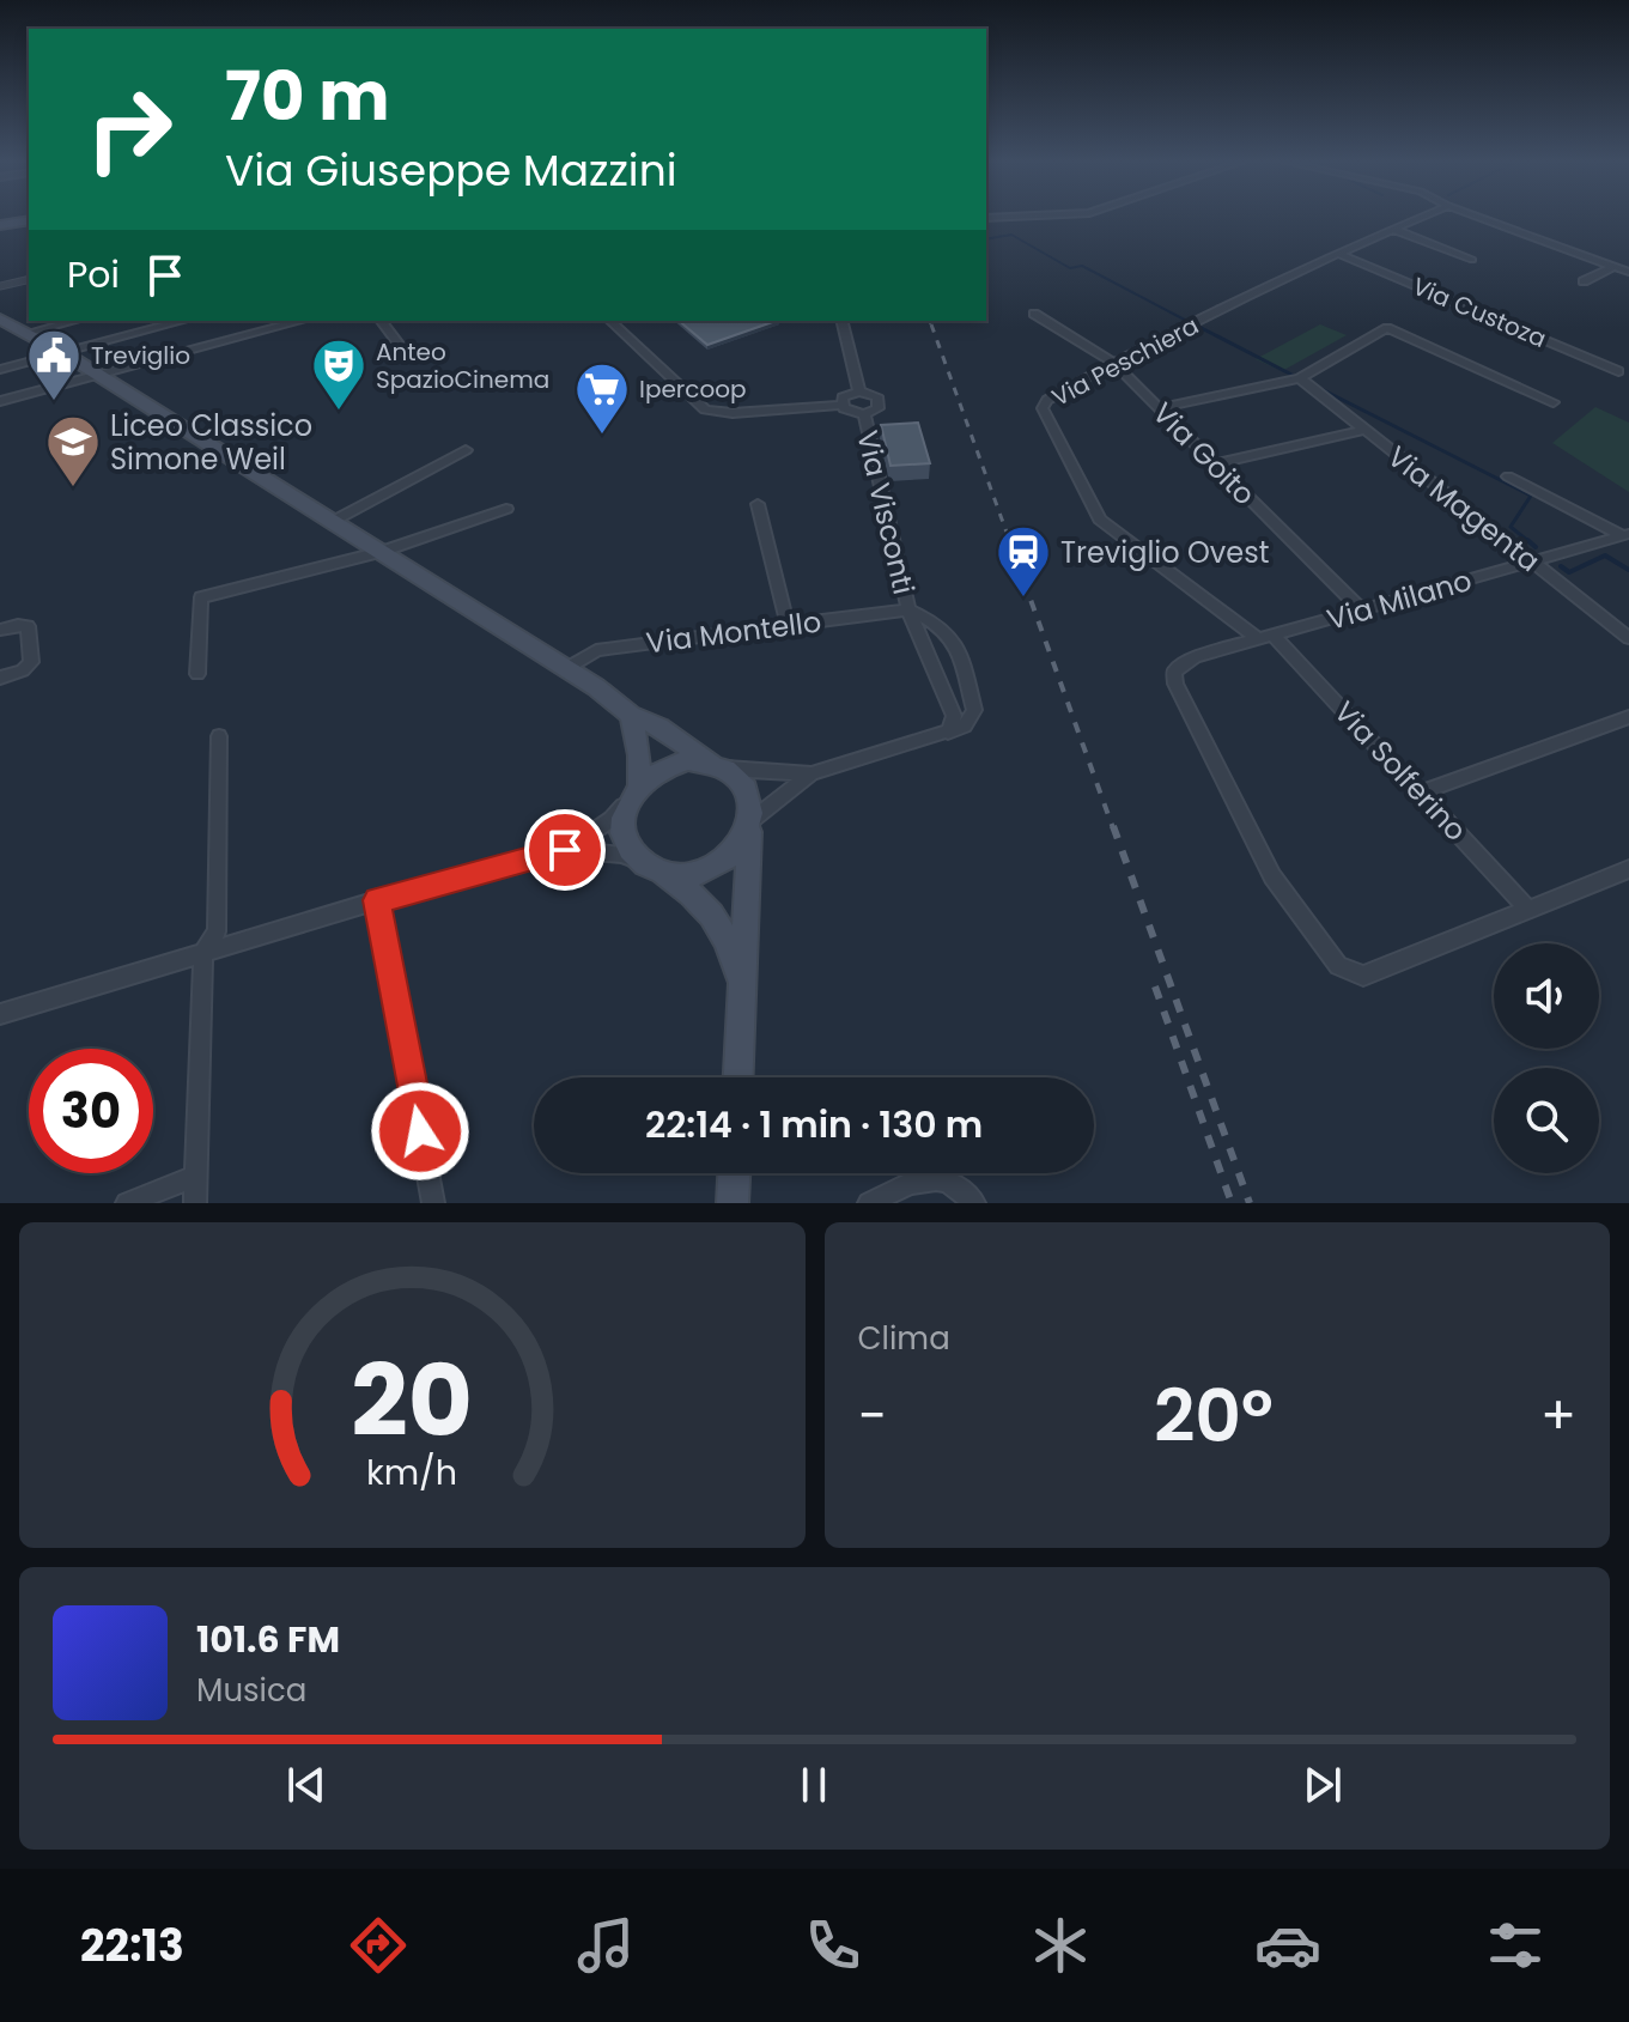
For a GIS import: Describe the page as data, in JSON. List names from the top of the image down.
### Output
{
  "streets": {
    "street": [
      "Via Custoza",
      "Via Peschiera",
      "Via Goito",
      "Via Magenta",
      "Via Visconti",
      "Via Milano",
      "Via Montello",
      "Via Solferino"
    ]
  },
  "crossings": [
    ["Via Custoza", "Via Peschiera"],
    ["Via Peschiera", "Via Goito"],
    ["Via Peschiera", "Via Milano"],
    ["Via Peschiera", "Via Solferino"],
    ["Via Goito", "Via Milano"],
    ["Via Magenta", "Via Milano"],
    ["Via Visconti", "Via Montello"],
    ["Via Milano", "Via Solferino"]
  ],
  "places": {
    "public building": ["Treviglio"],
    "theatre": ["Anteo SpazioCinema"],
    "supermarket": ["Ipercoop"],
    "school or university": ["Liceo Classico Simone Weil"],
    "station": ["Treviglio Ovest"]
  },
  "page": {
    "turn": ["70 m", "Via Giuseppe Mazzini"],
    "then": "Poi",
    "limit": "30",
    "trip": "22:14 · 1 min · 130 m",
    "tile": "Clima",
    "heat": ["−", "20°", "+"],
    "song": ["101.6 FM", "Musica"],
    "tabs": "22:13",
    "gauge": ["20", "km/h"]
  }
}
